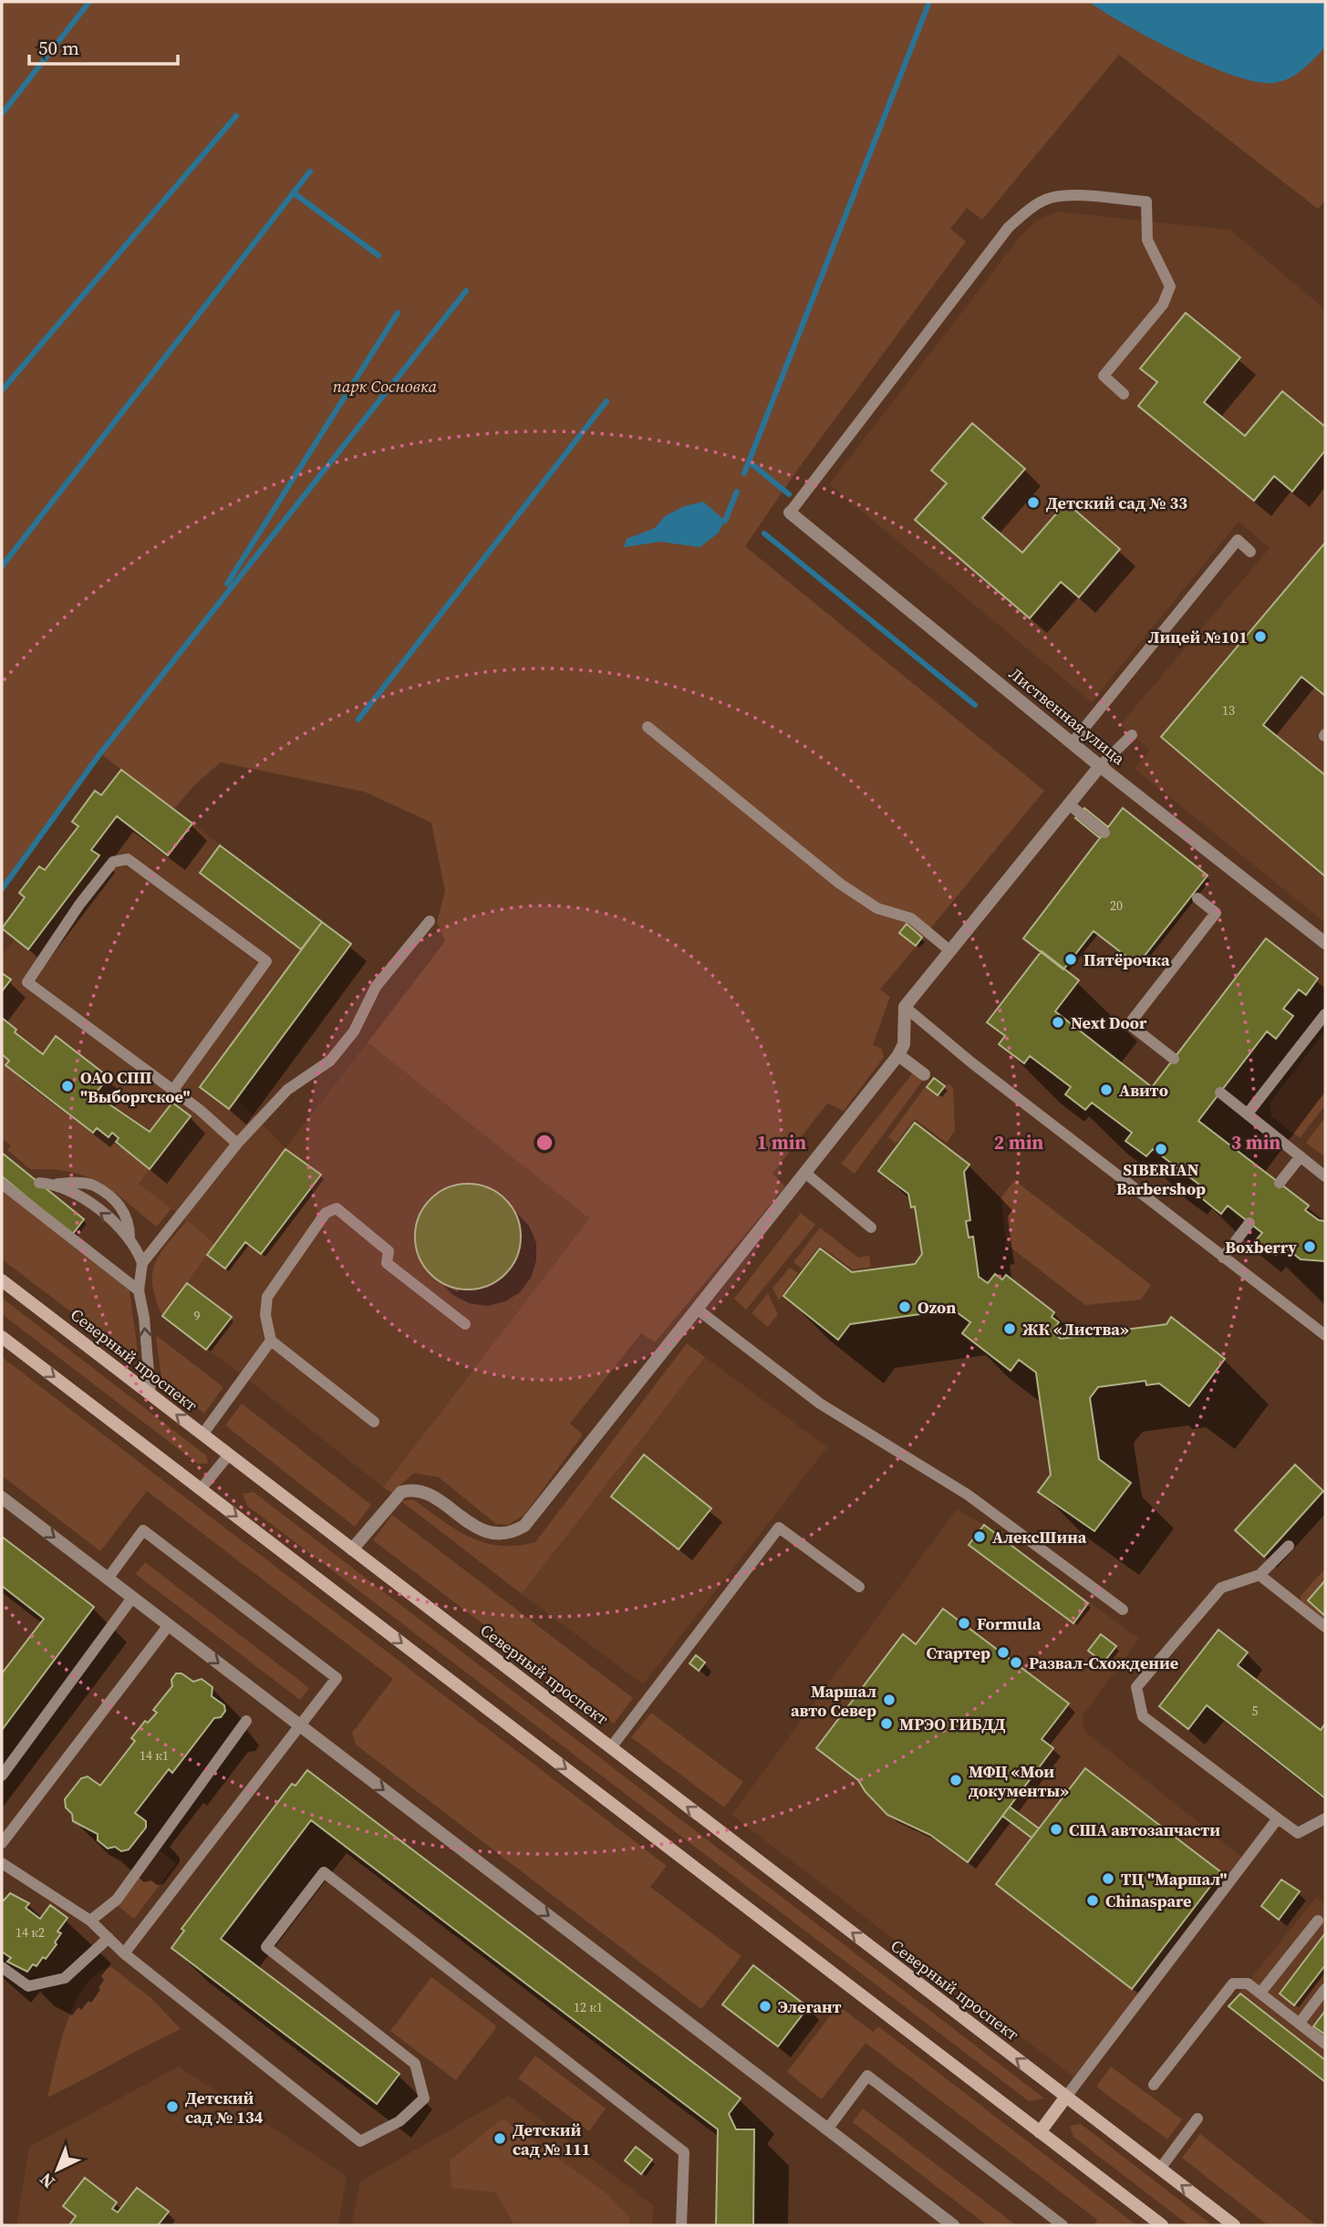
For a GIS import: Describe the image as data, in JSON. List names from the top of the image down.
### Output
{
  "streets": {
    "main road": ["Северный проспект"],
    "street": ["Лиственная улица"]
  },
  "parks": ["парк Сосновка"],
  "places": [
    "Детский сад № 33",
    "Лицей №101",
    "Пятёрочка",
    "Next Door",
    "ОАО СПП \"Выборгское\"",
    "Авито",
    "SIBERIAN Barbershop",
    "Boxberry",
    "Ozon",
    "ЖК «Листва»",
    "АлексШина",
    "Formula",
    "Стартер",
    "Развал-Схождение",
    "Маршал авто Север",
    "МРЭО ГИБДД",
    "МФЦ «Мои документы»",
    "США автозапчасти",
    "ТЦ \"Маршал\"",
    "Chinaspare",
    "Элегант",
    "Детский сад № 134",
    "Детский сад № 111"
  ],
  "house_numbers": [
    "13",
    "20",
    "9",
    "5",
    "14 к1",
    "14 к2",
    "12 к1"
  ],
  "scale_bar": "50 m",
  "north": "bottom left",
  "rings": ["1 min", "2 min", "3 min"]
}
